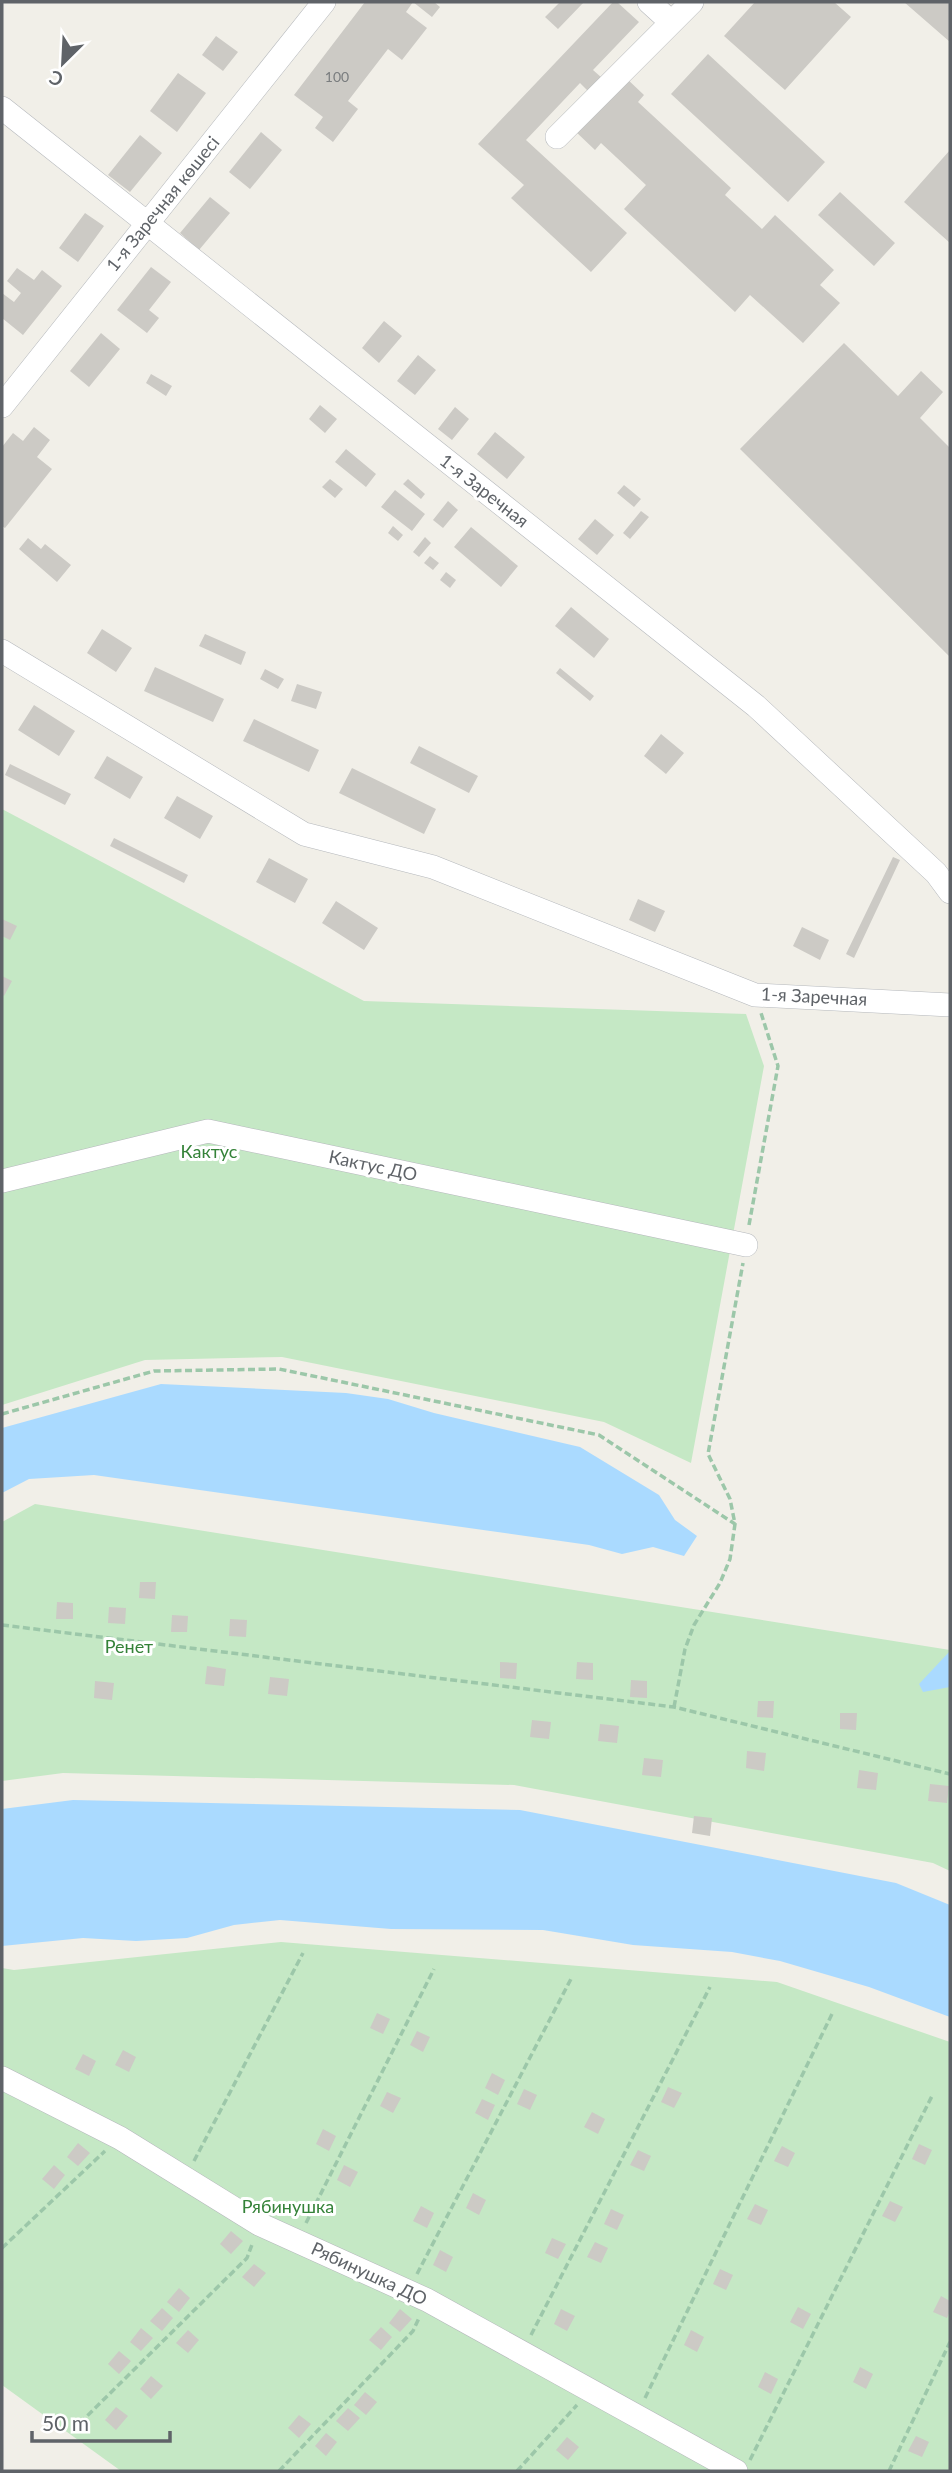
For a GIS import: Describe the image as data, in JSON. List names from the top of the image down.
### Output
{
  "streets": {
    "street": [
      "1-я Заречная көшесі",
      "1-я Заречная",
      "Кактус ДО",
      "Рябинушка ДО"
    ]
  },
  "crossings": [
    ["1-я Заречная көшесі", "1-я Заречная"]
  ],
  "parks": ["Кактус", "Ренет", "Рябинушка"],
  "house_numbers": ["100"],
  "scale_bar": "50 m",
  "north": "bottom left"
}
